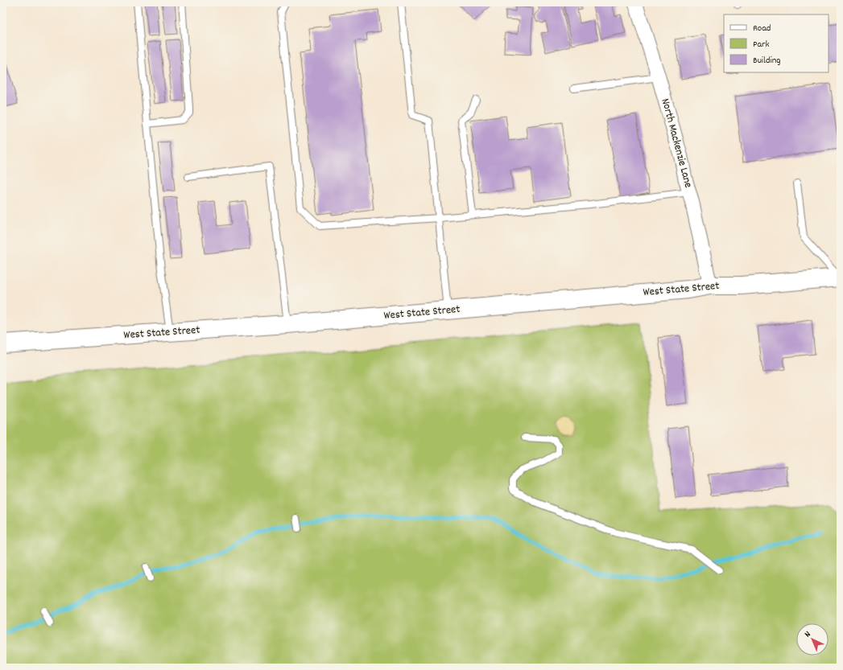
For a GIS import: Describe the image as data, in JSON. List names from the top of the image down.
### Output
{
  "streets": {
    "main road": ["West State Street"],
    "street": ["North Mackenzie Lane"]
  },
  "crossings": [
    ["North Mackenzie Lane", "West State Street"]
  ],
  "legend": ["Road", "Park", "Building"],
  "north": "top left"
}
